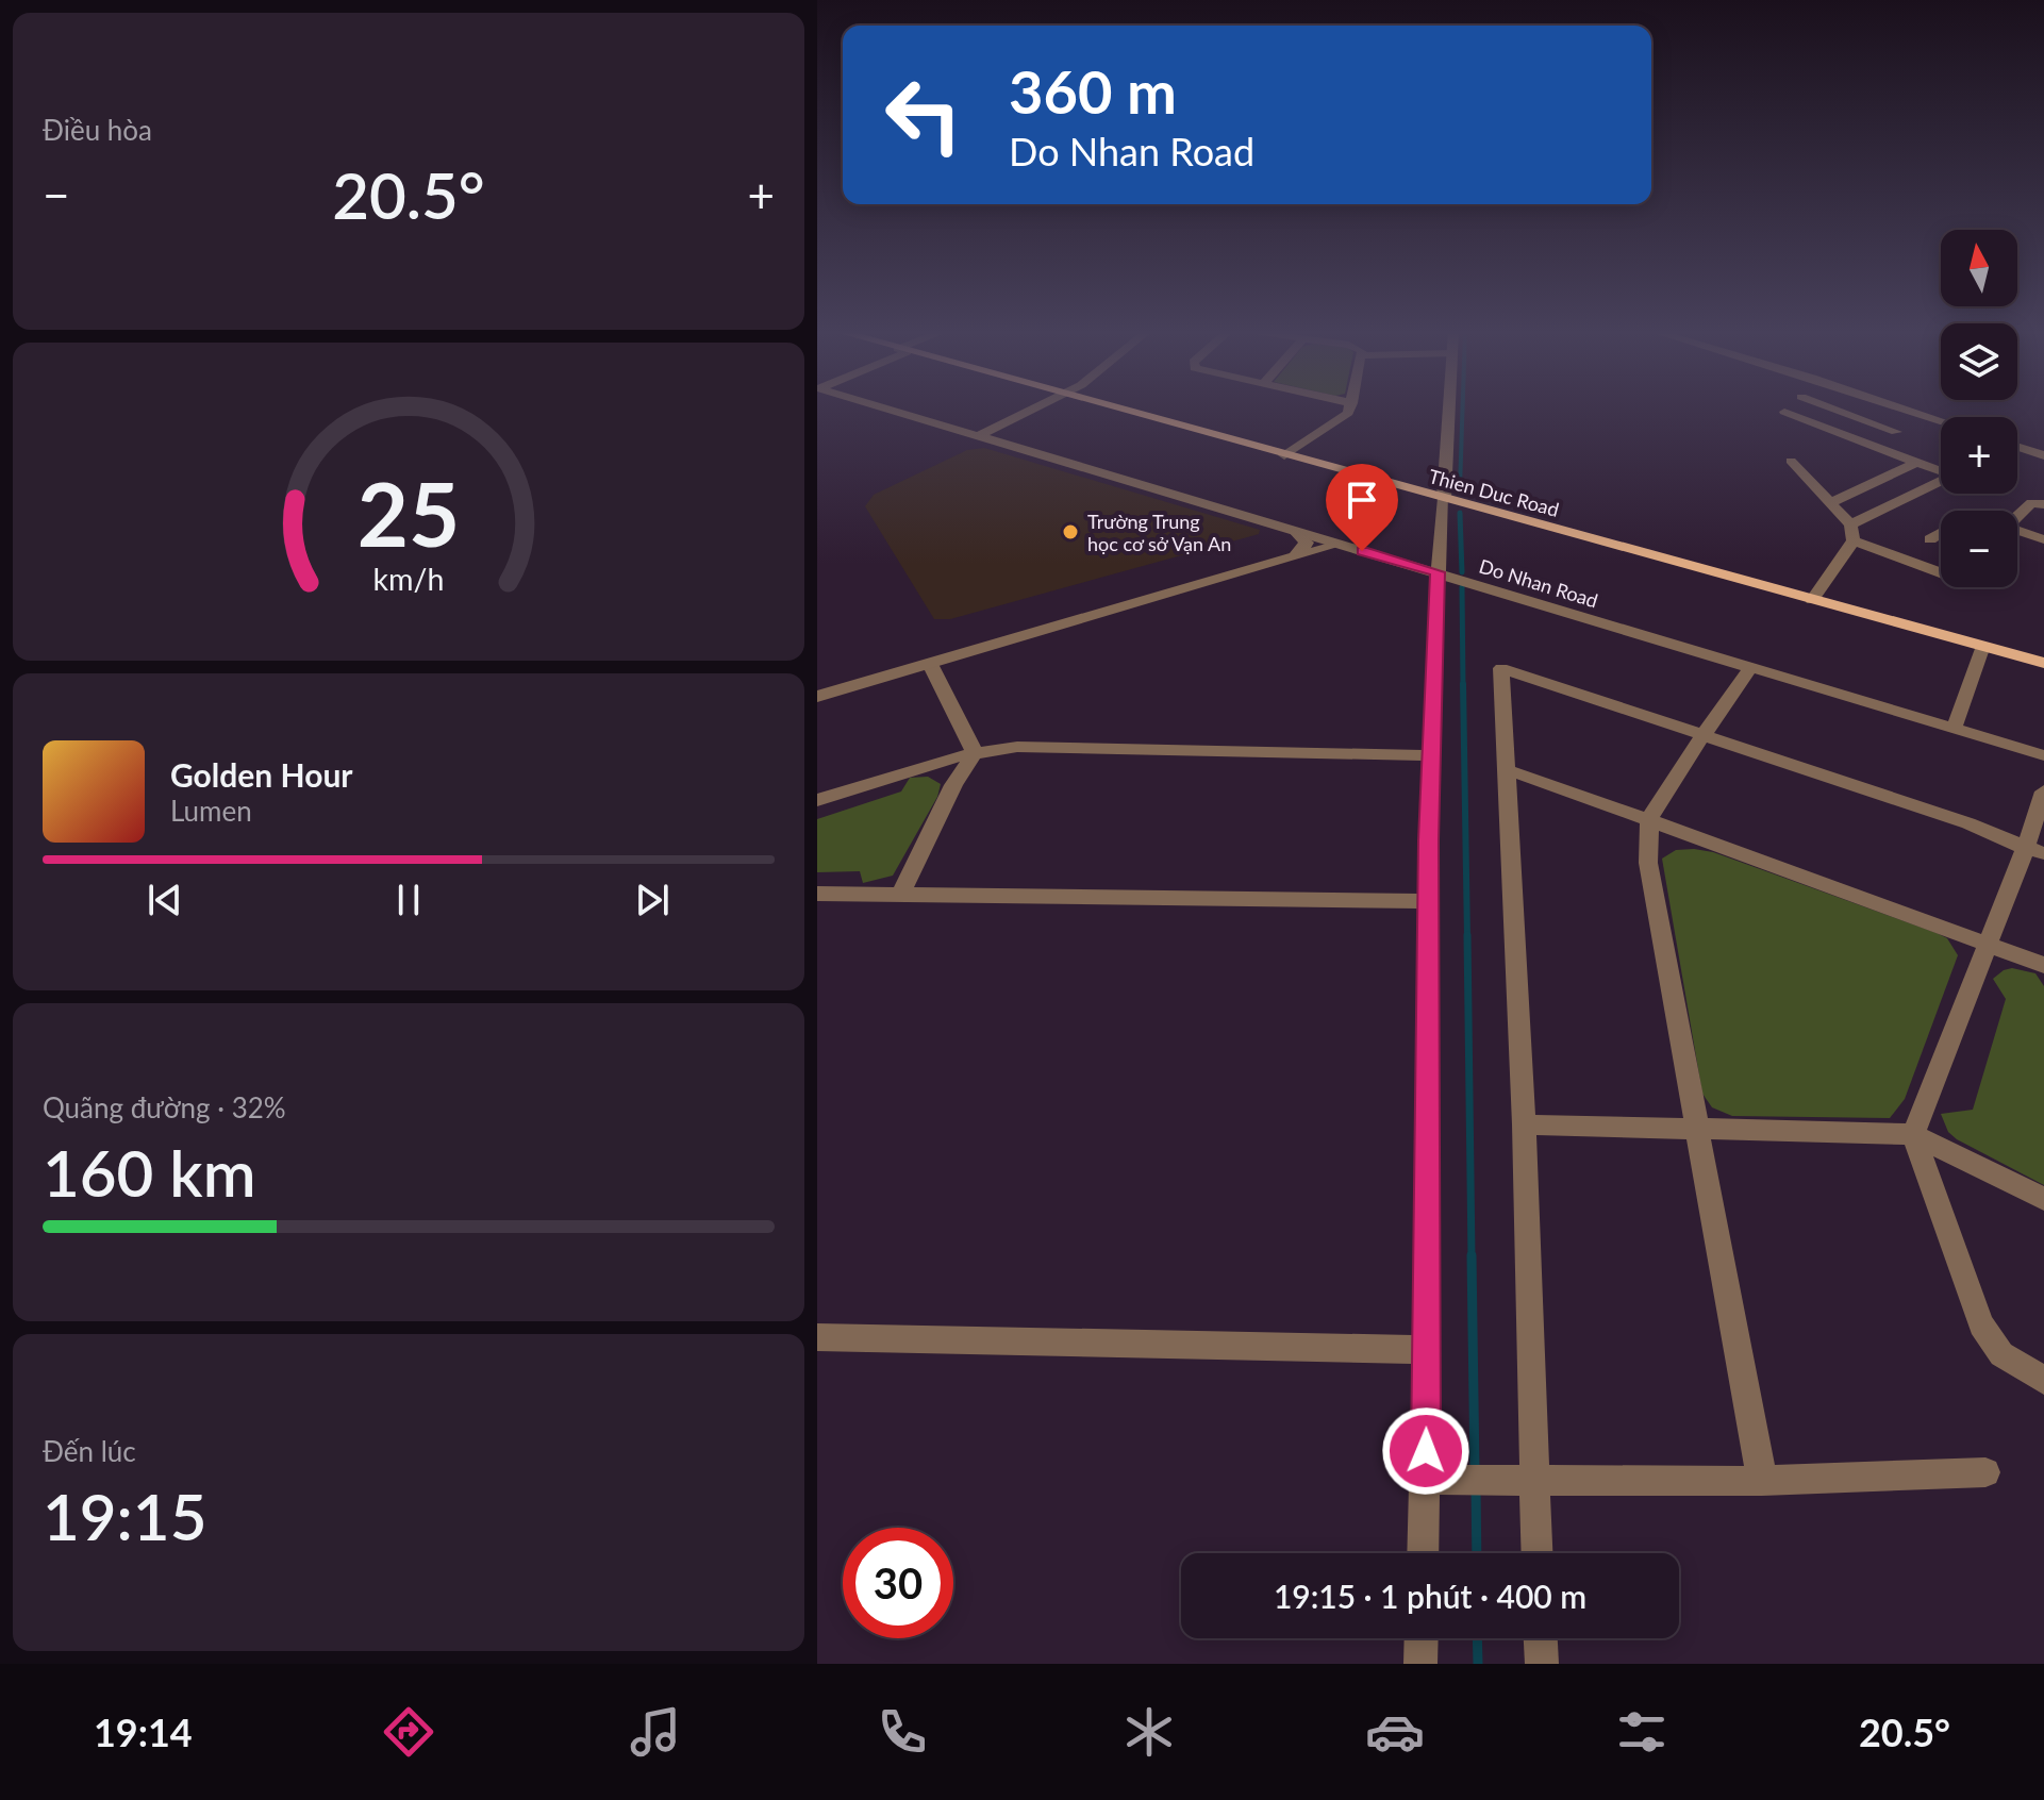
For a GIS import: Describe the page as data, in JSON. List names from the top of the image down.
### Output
{
  "streets": {
    "main road": ["Thien Duc Road"],
    "street": ["Do Nhan Road"]
  },
  "places": ["Trường Trung học cơ sở Vạn An"],
  "north": "top",
  "page": {
    "tile": [
      "Điều hòa",
      ["Quãng đường · 32%", "160 km"],
      ["Đến lúc", "19:15"]
    ],
    "turn": ["360 m", "Do Nhan Road"],
    "heat": ["−", "20.5°", "+"],
    "map_buttons": ["+", "−"],
    "song": ["Golden Hour", "Lumen"],
    "limit": "30",
    "trip": "19:15 · 1 phút · 400 m",
    "tabs": ["19:14", "20.5°"],
    "gauge": ["25", "km/h"]
  }
}
